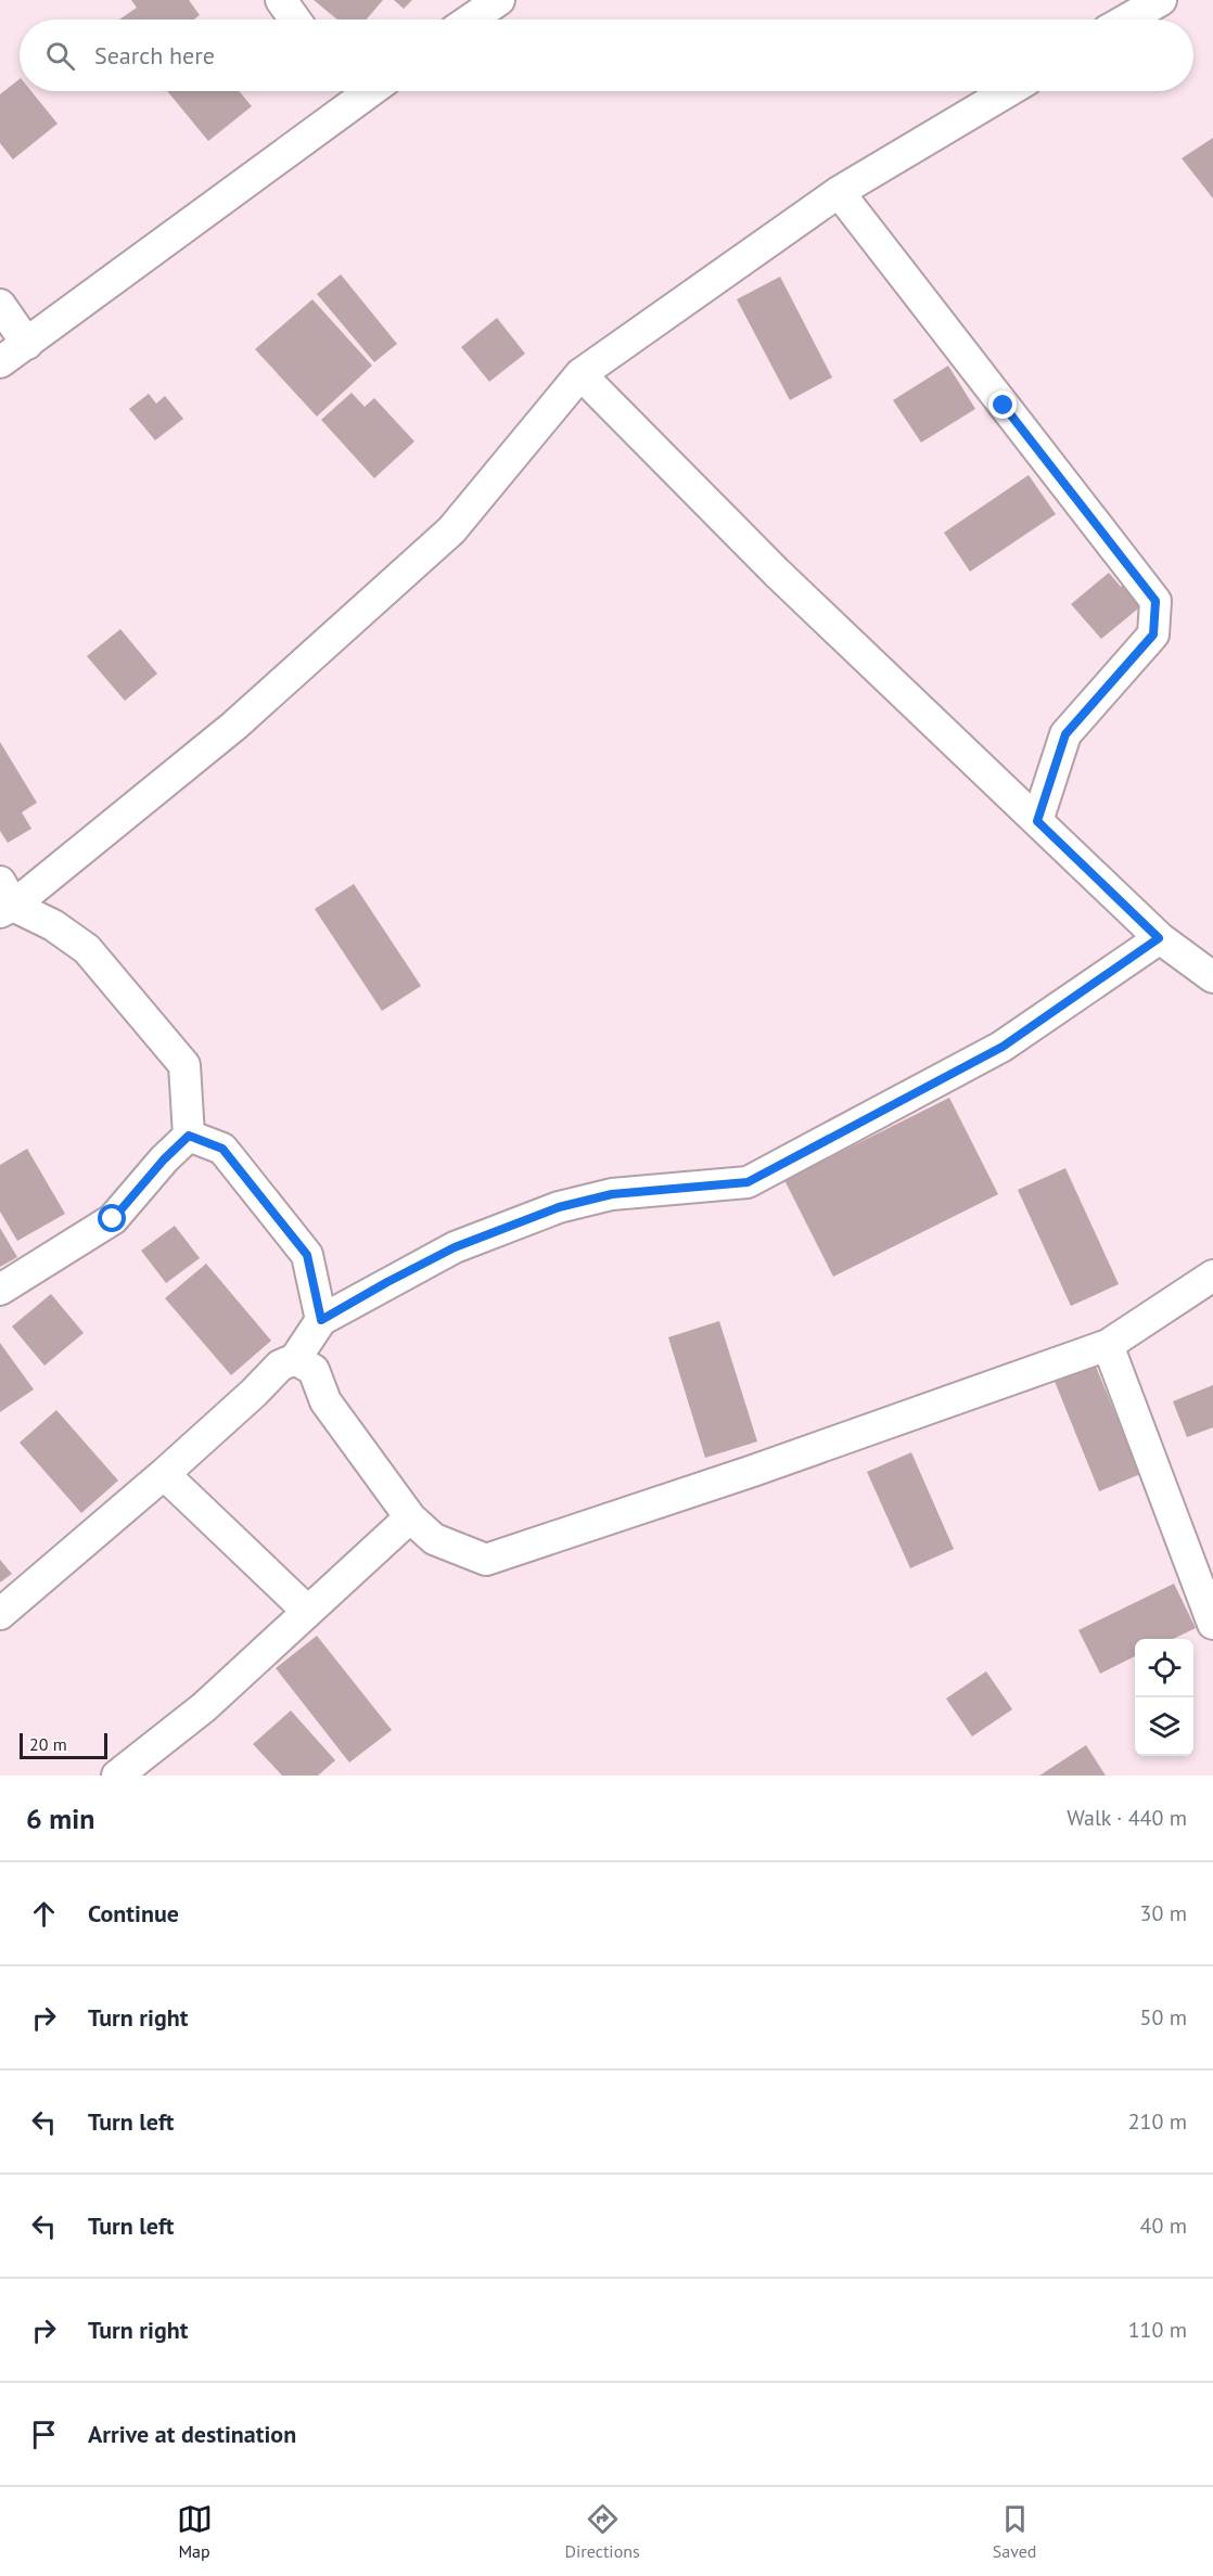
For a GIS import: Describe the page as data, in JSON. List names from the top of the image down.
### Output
{
  "scale_bar": "20 m",
  "page": {
    "search": "Search here",
    "scale": "20 m",
    "heading": ["6 min", "Walk · 440 m"],
    "list": [
      ["Continue", "30 m"],
      ["Turn right", "50 m"],
      ["Turn left", "210 m"],
      ["Turn left", "40 m"],
      ["Turn right", "110 m"],
      "Arrive at destination"
    ],
    "nav": ["Map", "Directions", "Saved"]
  }
}
